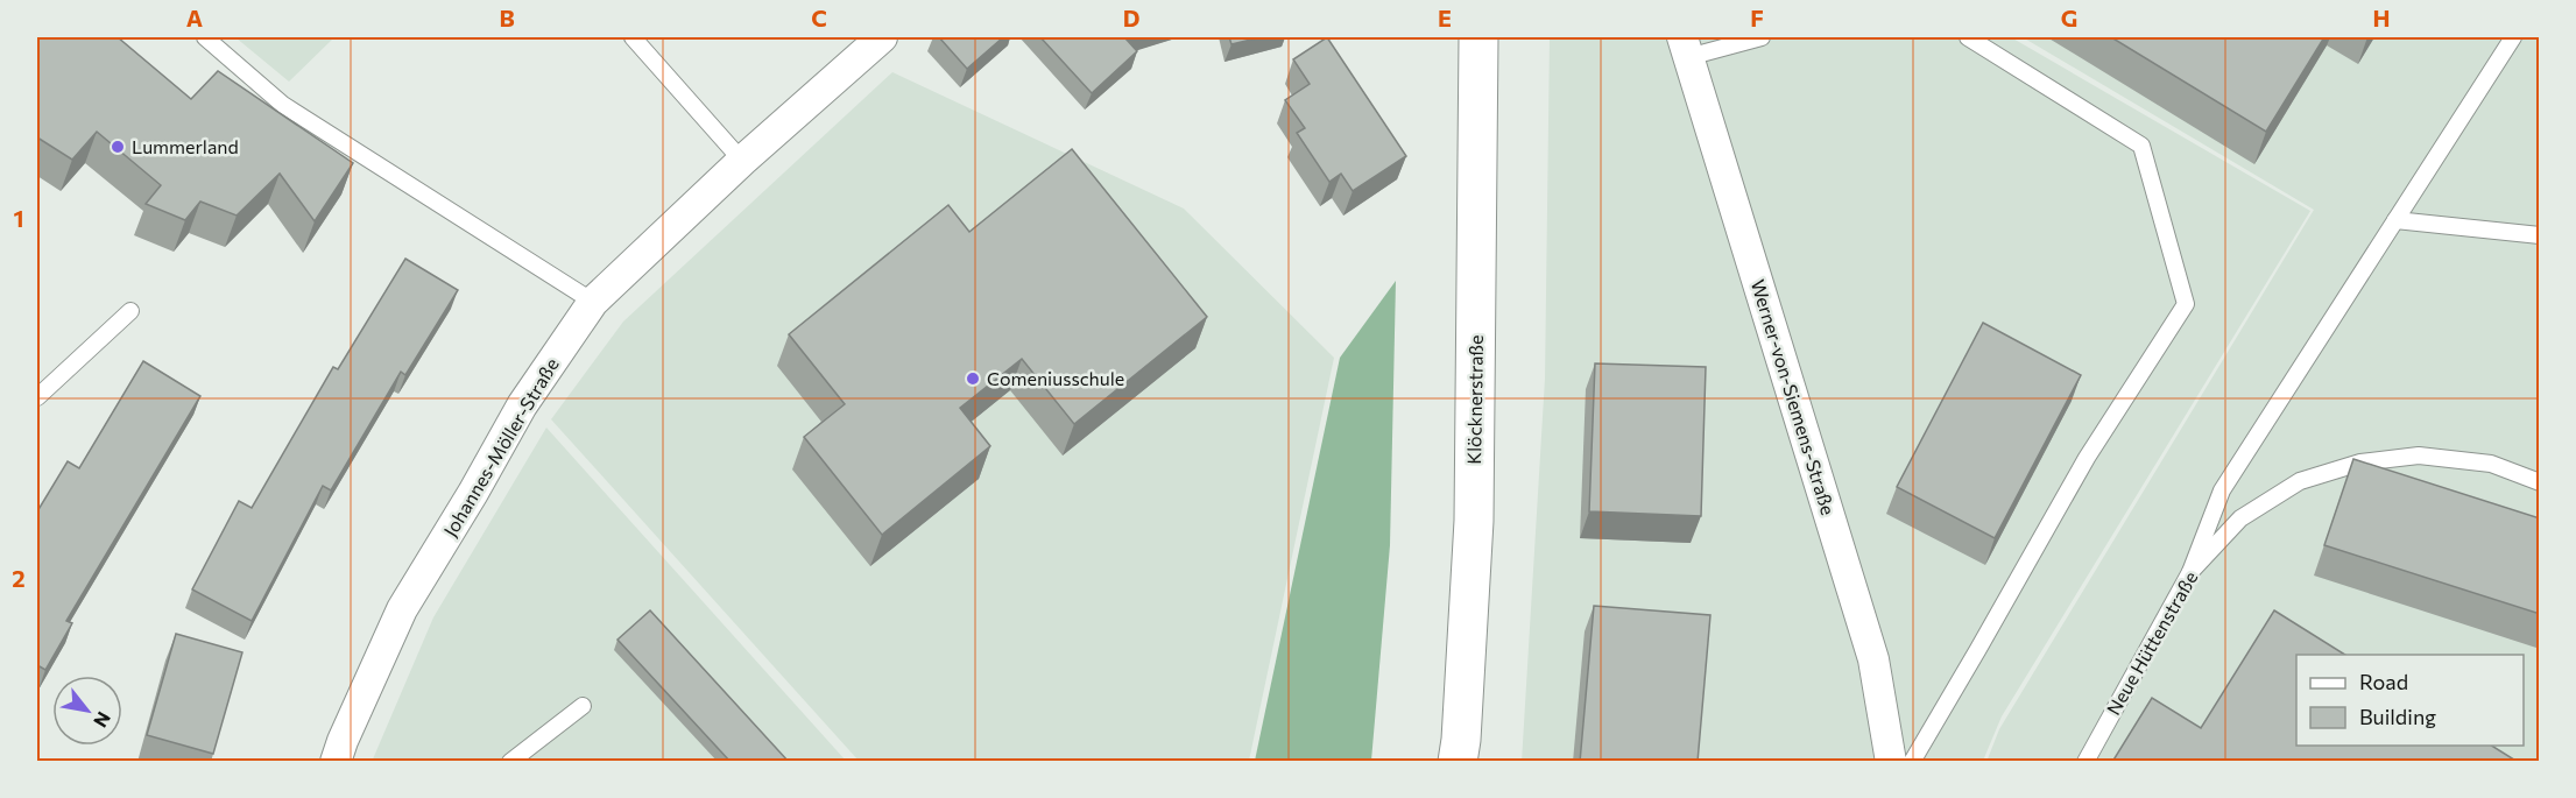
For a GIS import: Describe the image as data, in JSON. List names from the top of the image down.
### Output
{
  "streets": {
    "main road": ["Klöcknerstraße"],
    "street": ["Werner-von-Siemens-Straße", "Johannes-Möller-Straße"],
    "lane": ["Neue Hüttenstraße"]
  },
  "places": ["Lummerland", "Comeniusschule"],
  "legend": ["Road", "Building"],
  "north": "bottom right",
  "grid": {
    "columns": [
      "A",
      "B",
      "C",
      "D",
      "E",
      "F",
      "G",
      "H"
    ],
    "rows": ["1", "2"]
  }
}
